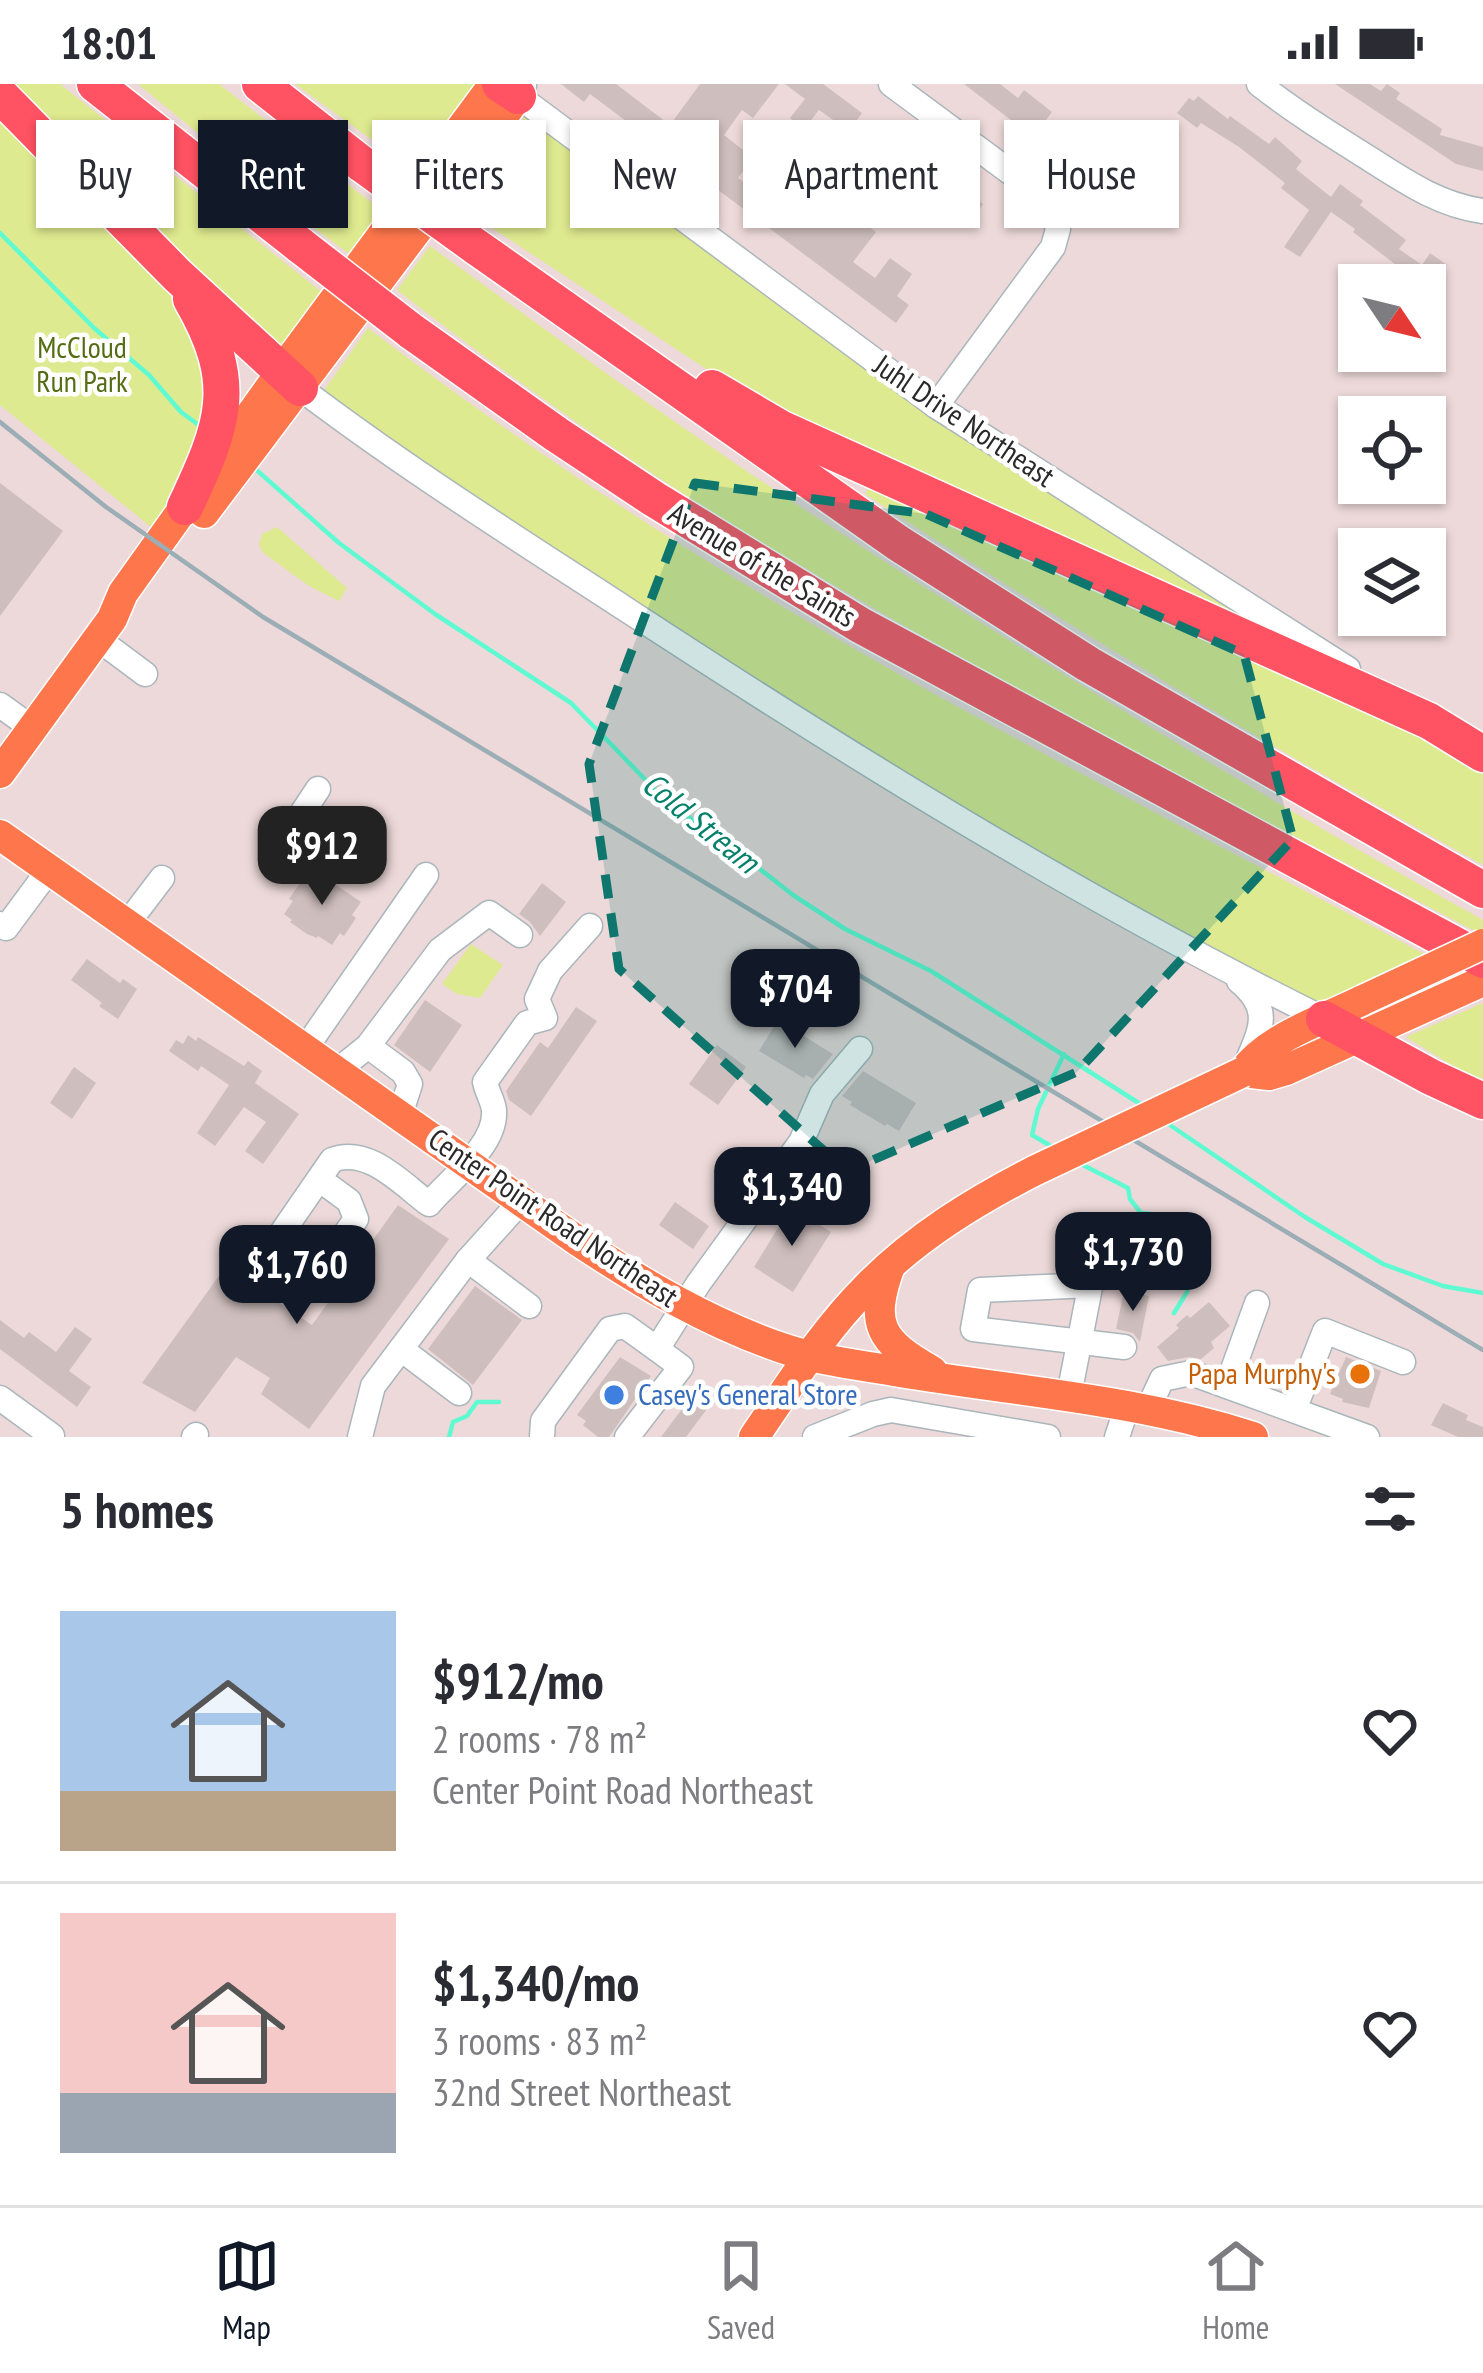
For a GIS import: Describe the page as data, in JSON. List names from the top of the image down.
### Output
{
  "streets": {
    "highway": ["Avenue of the Saints"],
    "main road": ["Center Point Road Northeast"],
    "street": ["Juhl Drive Northeast"]
  },
  "water": ["Cold Stream"],
  "parks": ["McCloud Run Park"],
  "places": ["Papa Murphy's", "Casey's General Store"],
  "north": "bottom right",
  "page": {
    "status": "18:01",
    "chip": [
      "Buy",
      "Rent",
      "Filters",
      "New",
      "Apartment",
      "House"
    ],
    "price": [
      "$912",
      "$704",
      "$1,340",
      "$1,730",
      "$1,760"
    ],
    "heading": "5 homes",
    "list": [
      {
        "name": "$912/mo",
        "note": "2 rooms · 78 m² · Center Point Road Northeast"
      },
      {
        "name": "$1,340/mo",
        "note": "3 rooms · 83 m² · 32nd Street Northeast"
      }
    ],
    "tabs": ["Map", "Saved", "Home"]
  }
}
